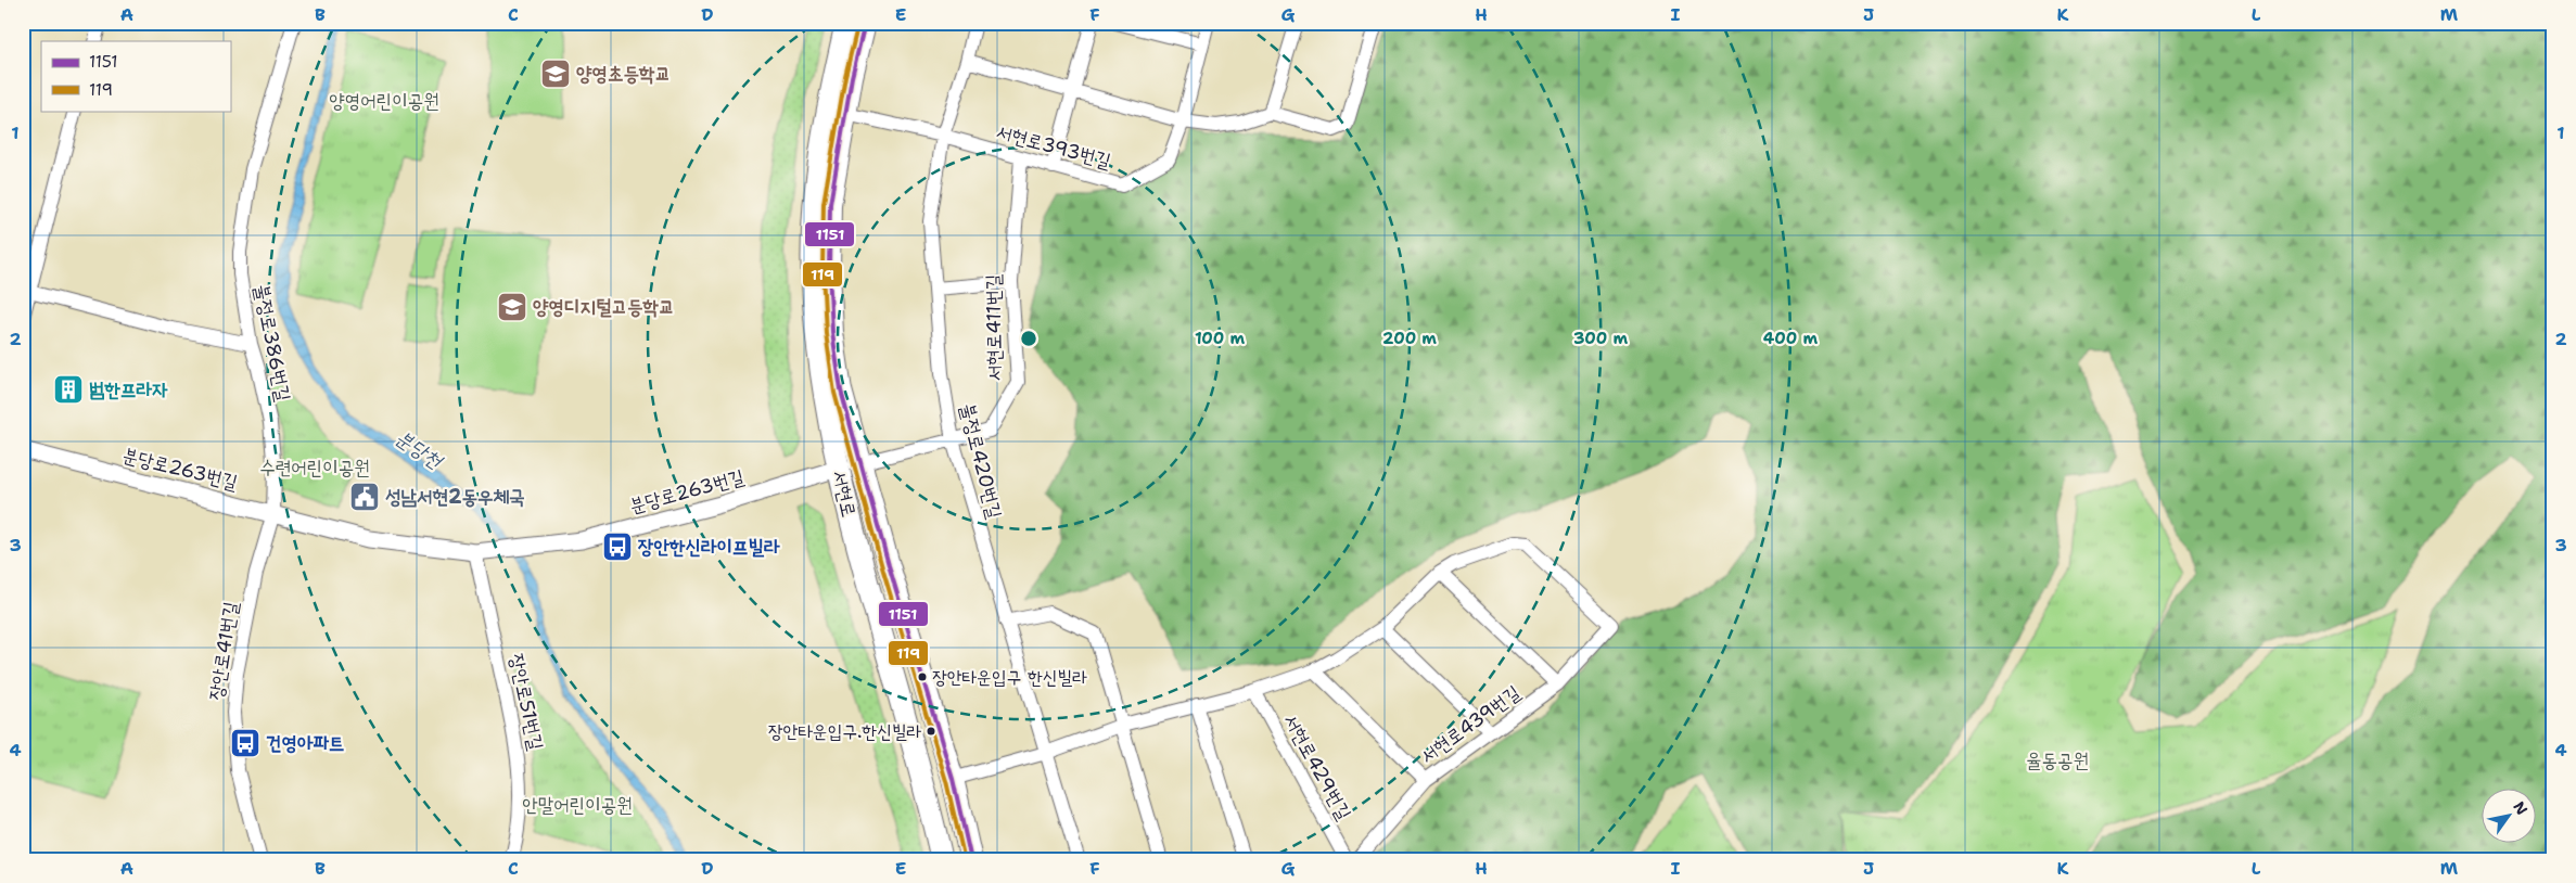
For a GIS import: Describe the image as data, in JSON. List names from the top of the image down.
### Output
{
  "streets": {
    "main road": ["서현로"],
    "street": [
      "서현로393번길",
      "서현로411번길",
      "불정로386번길",
      "불정로420번길",
      "분당로263번길",
      "장안로41번길",
      "장안로51번길",
      "서현로439번길",
      "서현로429번길"
    ]
  },
  "crossings": [
    ["서현로393번길", "서현로411번길"],
    ["서현로393번길", "불정로420번길"],
    ["서현로393번길", "서현로"],
    ["서현로411번길", "불정로420번길"],
    ["서현로411번길", "분당로263번길"],
    ["서현로411번길", "서현로"],
    ["불정로386번길", "분당로263번길"],
    ["불정로386번길", "장안로41번길"],
    ["분당로263번길", "서현로"],
    ["분당로263번길", "장안로41번길"],
    ["분당로263번길", "장안로51번길"]
  ],
  "water": ["분당천"],
  "parks": [
    "양영어린이공원",
    "수련어린이공원",
    "율동공원",
    "안말어린이공원"
  ],
  "places": {
    "school or university": ["양영초등학교", "양영디지털고등학교"],
    "building": ["범한프라자"],
    "public building": ["성남서현2동우체국"],
    "bus stop": ["장안한신라이프빌라", "건영아파트"],
    "other": ["장안타운입구 한신빌라", "장안타운입구.한신빌라"]
  },
  "lines": ["transit line 1151", "transit line 119"],
  "legend": ["1151", "119"],
  "north": "top right",
  "grid": {
    "columns": [
      "A",
      "B",
      "C",
      "D",
      "E",
      "F",
      "G",
      "H",
      "I",
      "J",
      "K",
      "L",
      "M"
    ],
    "rows": [
      "1",
      "2",
      "3",
      "4"
    ]
  },
  "rings": [
    "100 m",
    "200 m",
    "300 m",
    "400 m"
  ]
}
